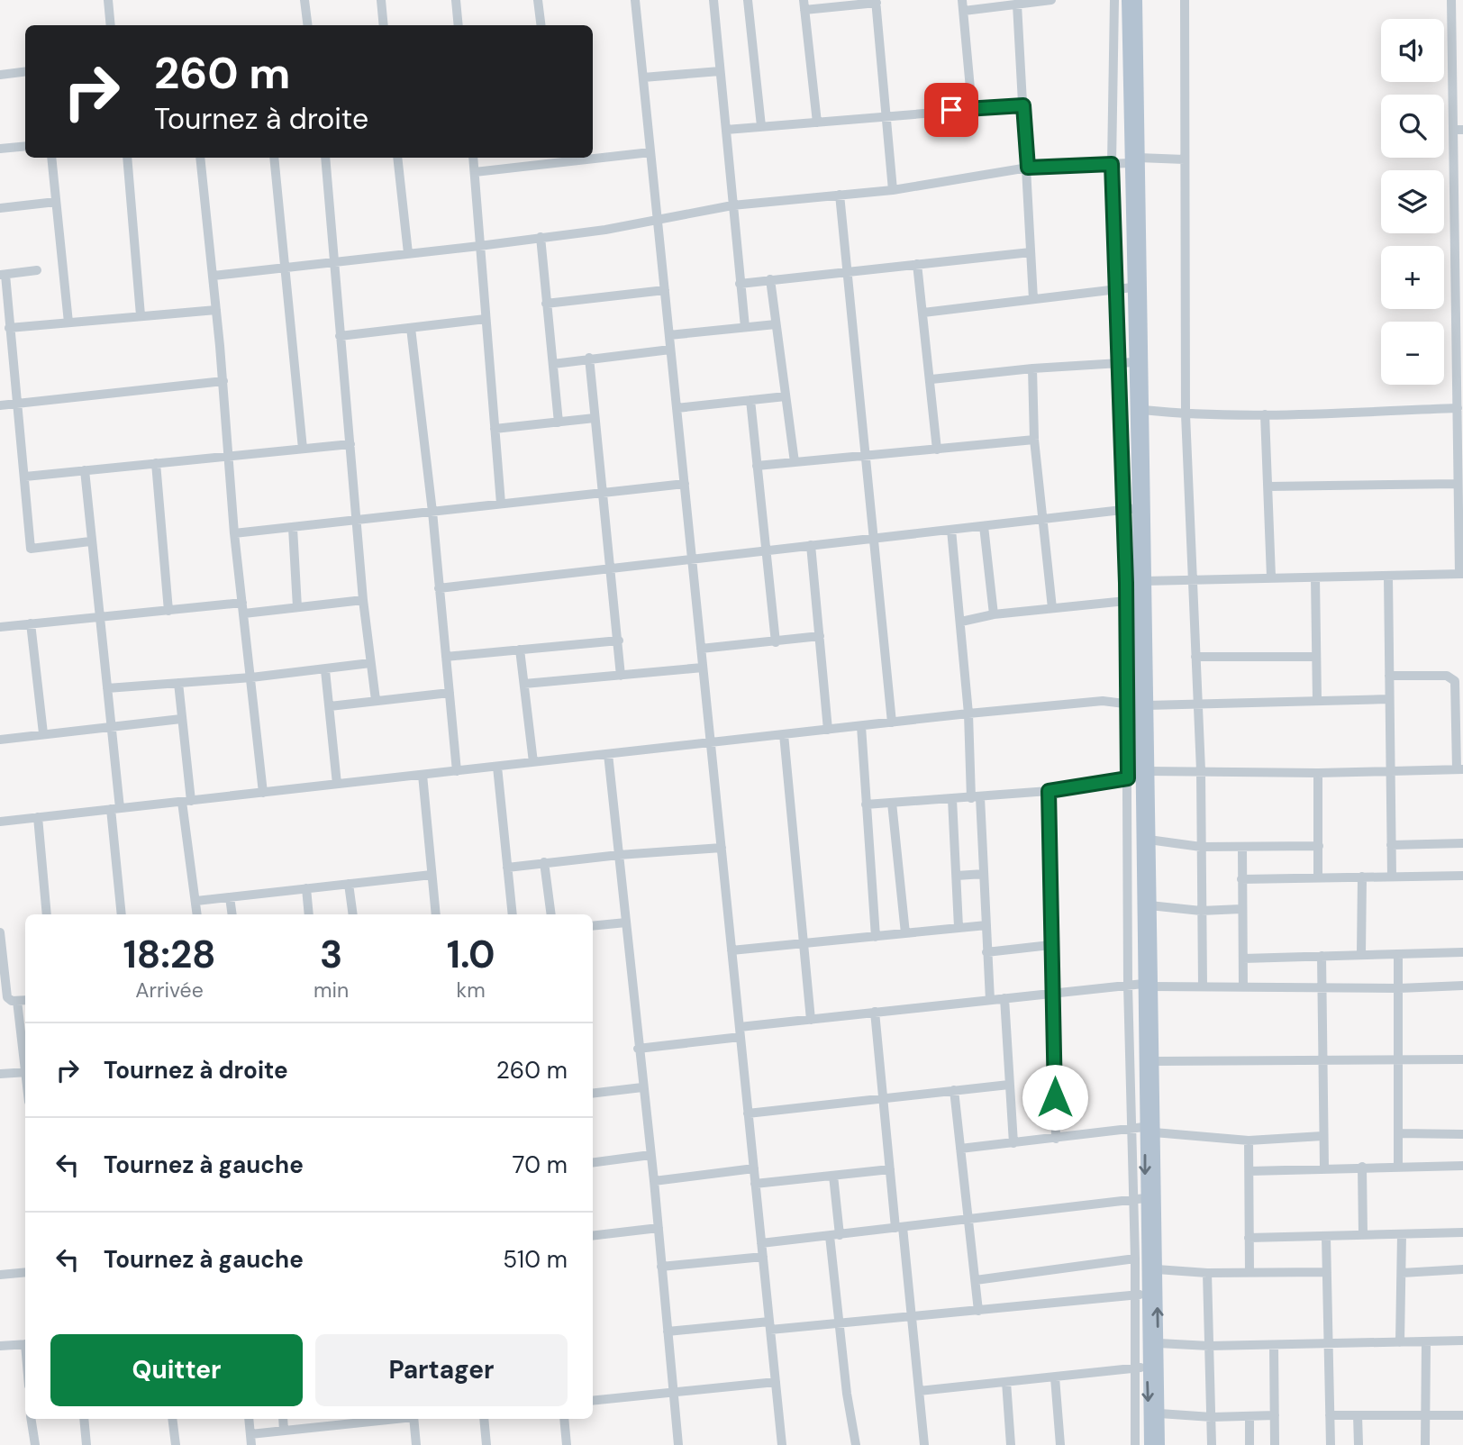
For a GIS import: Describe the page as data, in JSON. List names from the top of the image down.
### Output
{
  "page": {
    "map_buttons": ["+", "−"],
    "turn": ["260 m", "Tournez à droite"],
    "eta": [
      "18:28",
      "Arrivée",
      "3",
      "min",
      "1.0",
      "km"
    ],
    "list": [
      {
        "name": "Tournez à droite",
        "value": "260 m"
      },
      {
        "name": "Tournez à gauche",
        "value": "70 m"
      },
      {
        "name": "Tournez à gauche",
        "value": "510 m"
      }
    ],
    "buttons": ["Quitter", "Partager"]
  }
}
